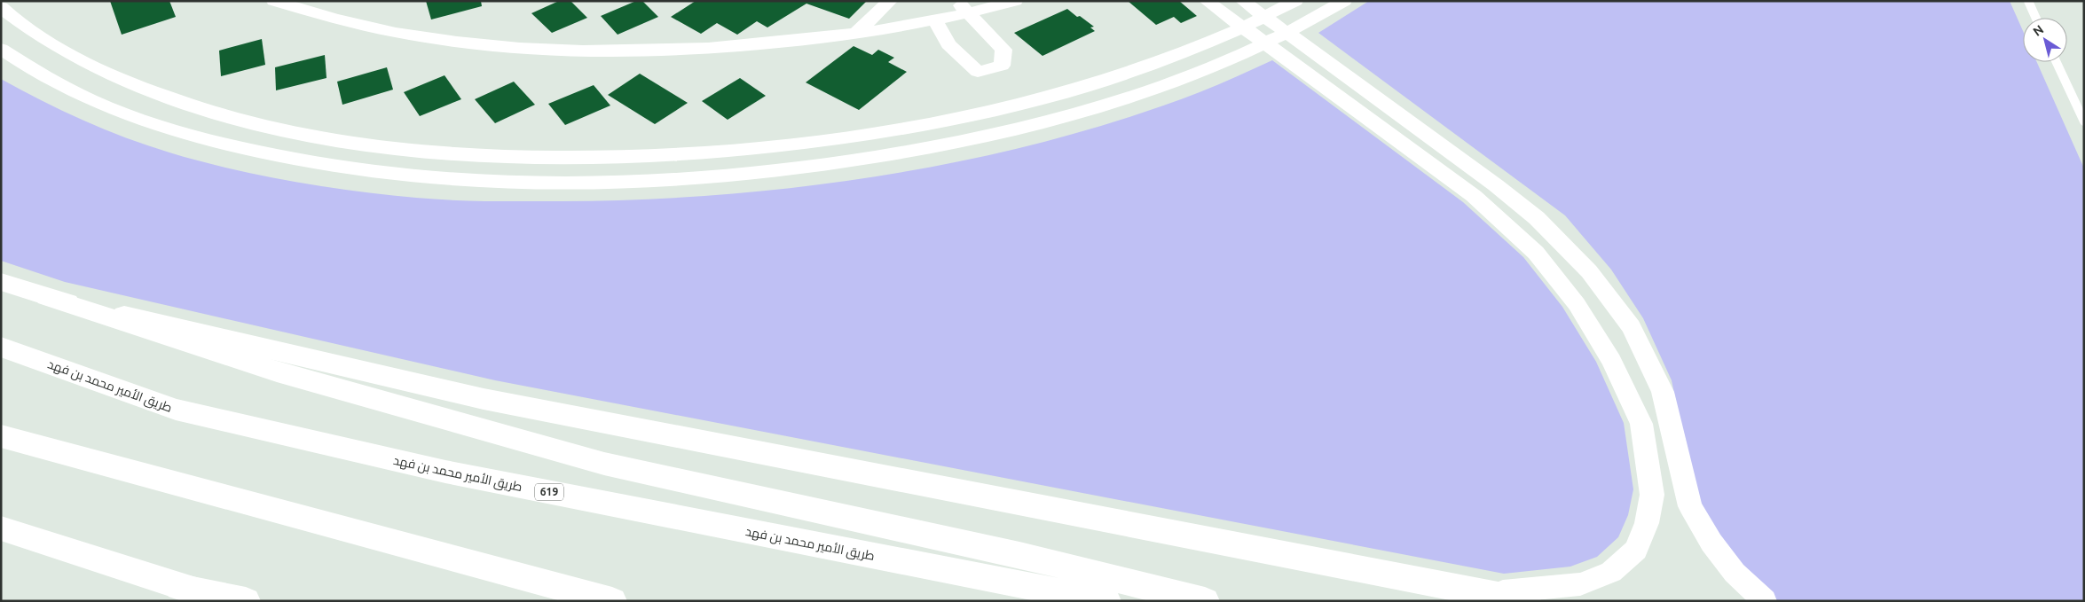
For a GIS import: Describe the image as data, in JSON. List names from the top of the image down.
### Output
{
  "streets": {
    "main road": ["طريق الأمير محمد بن فهد", "619"]
  },
  "north": "top left"
}
